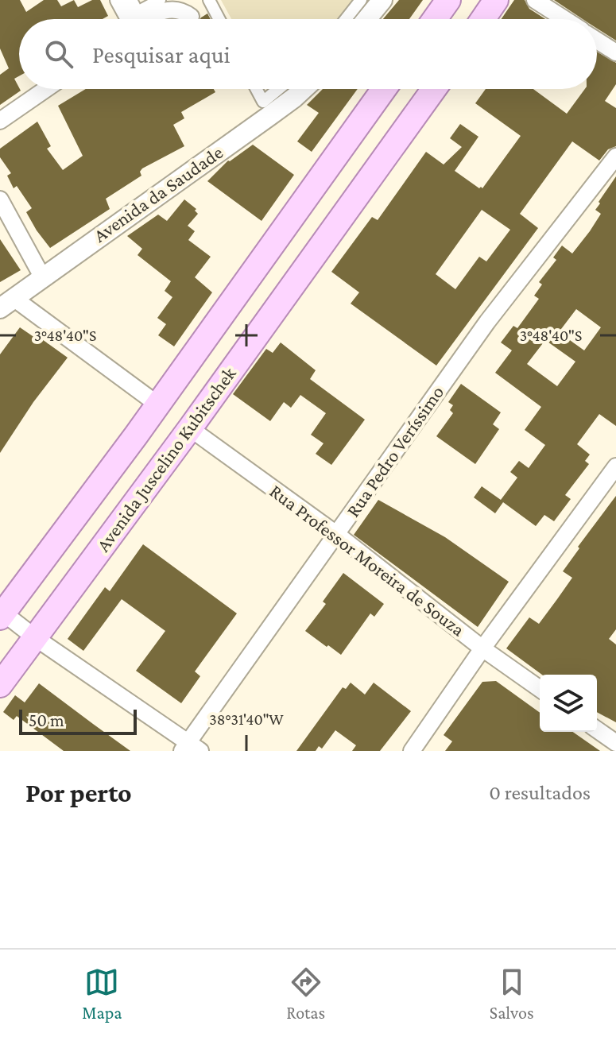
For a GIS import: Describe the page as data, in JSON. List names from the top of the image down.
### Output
{
  "streets": {
    "main road": ["Avenida Juscelino Kubitschek"],
    "street": ["Avenida da Saudade", "Rua Pedro Veríssimo", "Rua Professor Moreira de Souza"]
  },
  "crossings": [
    ["Rua Pedro Veríssimo", "Rua Professor Moreira de Souza"],
    ["Avenida Juscelino Kubitschek", "Rua Professor Moreira de Souza"]
  ],
  "scale_bar": "50 m",
  "page": {
    "search": "Pesquisar aqui",
    "scale": "50 m",
    "heading": ["Por perto", "0 resultados"],
    "nav": ["Mapa", "Rotas", "Salvos"]
  },
  "coordinates": ["3°48'40\"S", "38°31'40\"W"]
}
